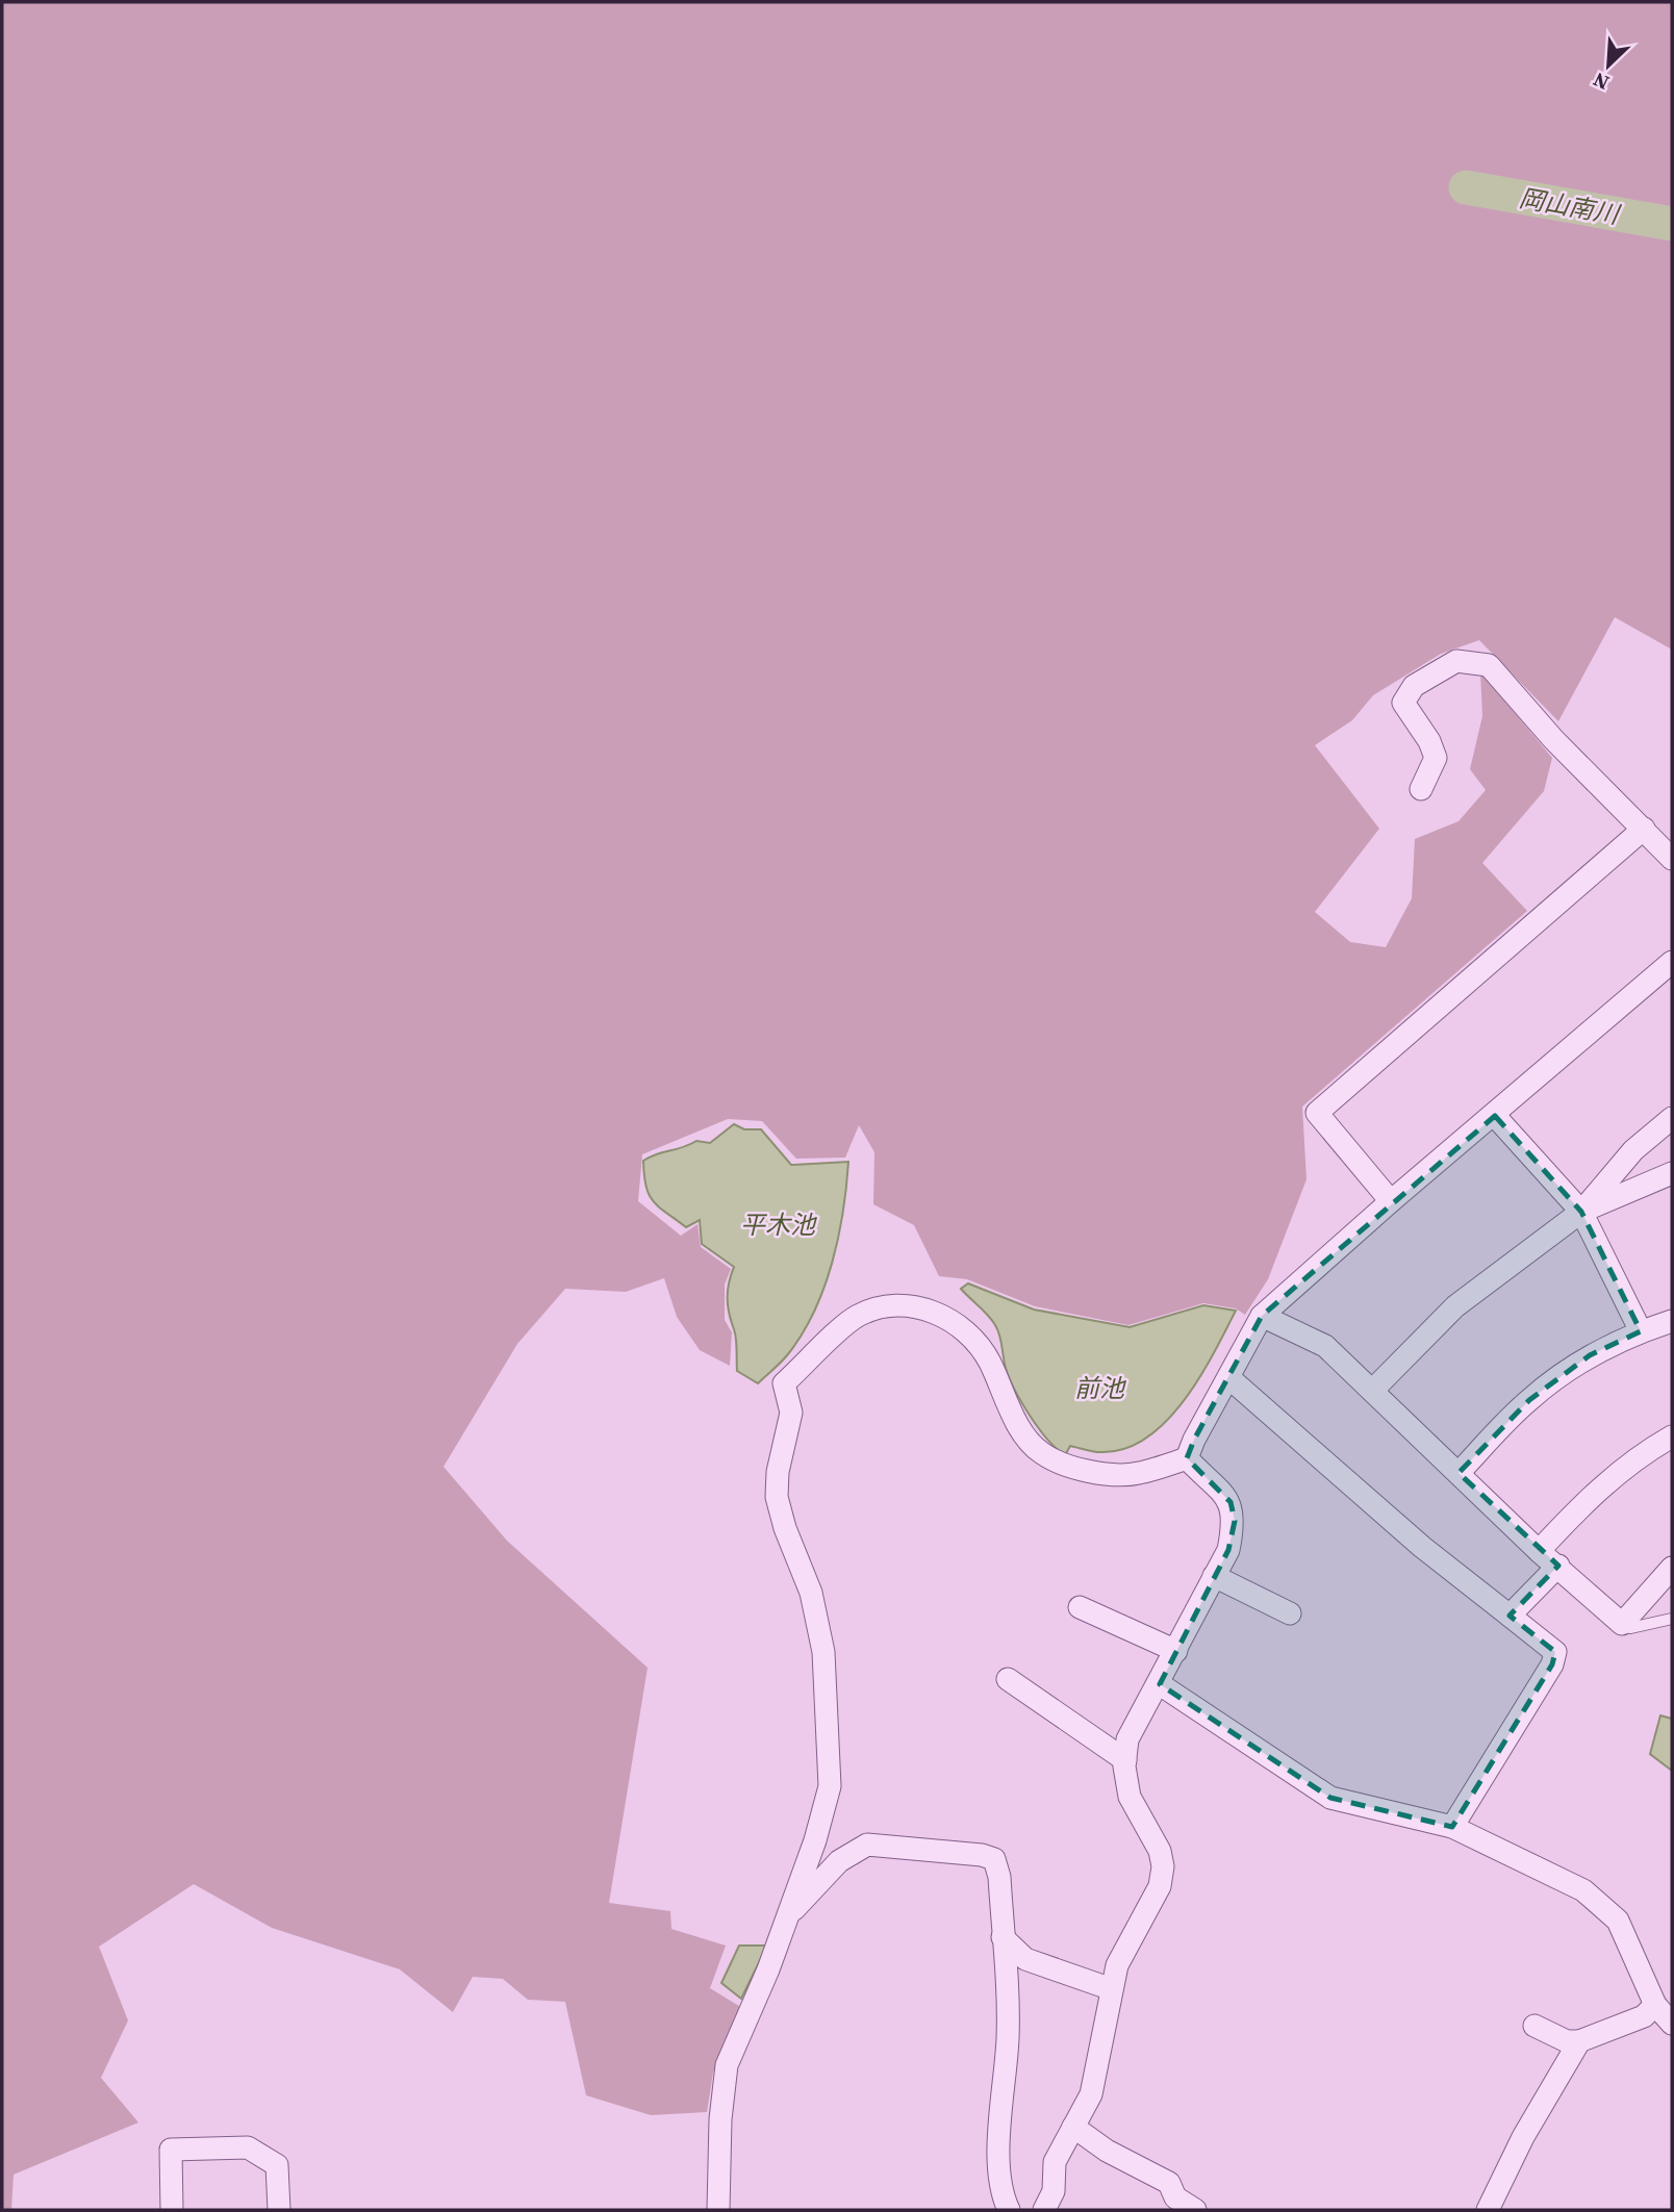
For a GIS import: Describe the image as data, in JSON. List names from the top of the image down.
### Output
{
  "water": ["岡山南川", "平木池", "前池"],
  "north": "bottom left"
}
